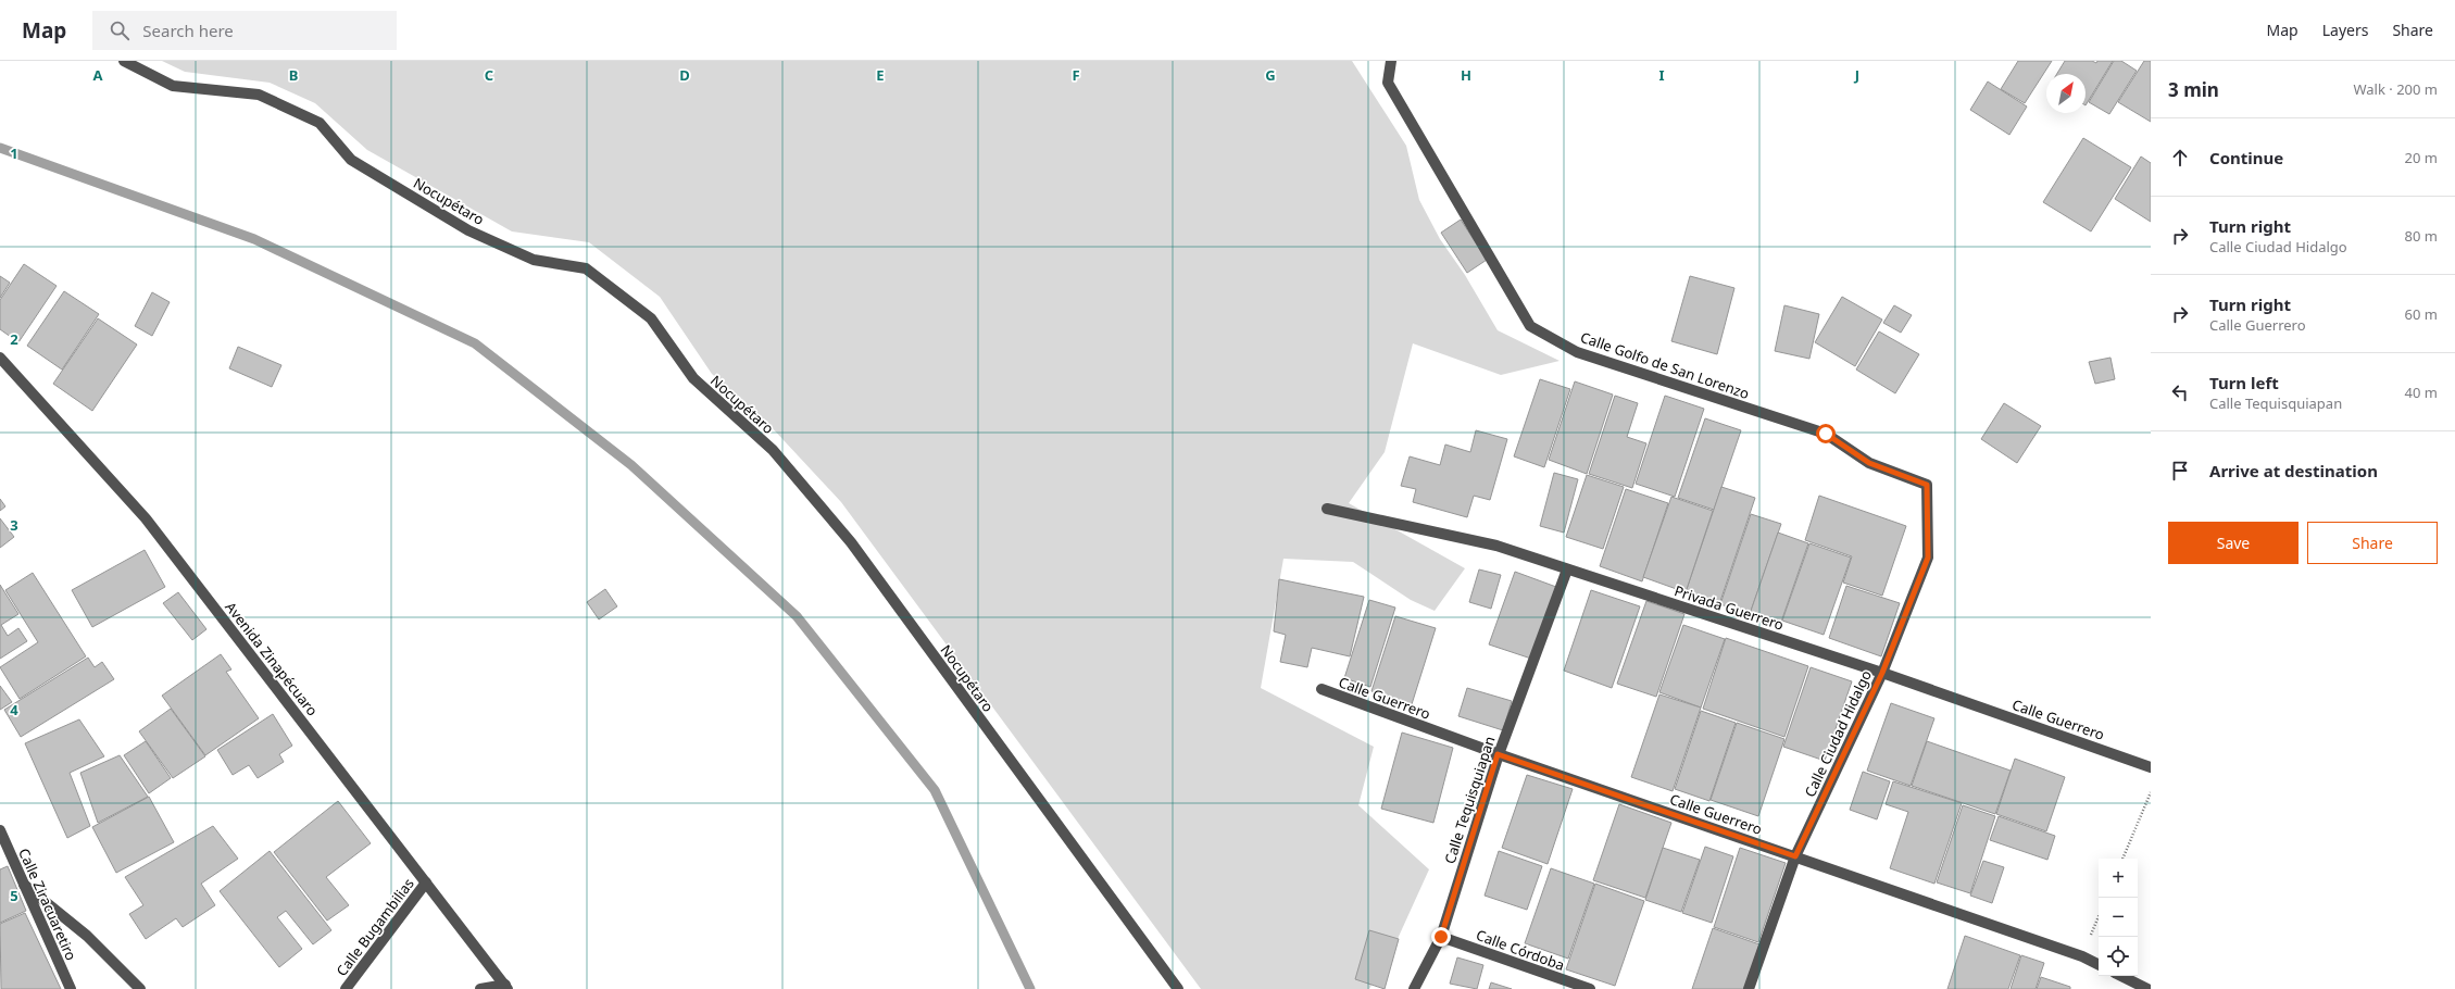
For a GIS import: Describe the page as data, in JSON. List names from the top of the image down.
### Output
{
  "streets": {
    "street": [
      "Nocupétaro",
      "Calle Golfo de San Lorenzo",
      "Privada Guerrero",
      "Avenida Zinapécuaro",
      "Calle Guerrero",
      "Calle Ciudad Hidalgo",
      "Calle Tequisquiapan",
      "Calle Ziracuaretiro",
      "Calle Bugambilias",
      "Calle Córdoba"
    ]
  },
  "crossings": [
    ["Calle Golfo de San Lorenzo", "Calle Ciudad Hidalgo"],
    ["Privada Guerrero", "Calle Guerrero"],
    ["Privada Guerrero", "Calle Ciudad Hidalgo"],
    ["Privada Guerrero", "Calle Tequisquiapan"],
    ["Avenida Zinapécuaro", "Calle Bugambilias"],
    ["Calle Guerrero", "Calle Ciudad Hidalgo"],
    ["Calle Guerrero", "Calle Tequisquiapan"],
    ["Calle Tequisquiapan", "Calle Córdoba"]
  ],
  "north": "top right",
  "page": {
    "header": "Map",
    "search": "Search here",
    "nav": ["Map", "Layers", "Share"],
    "heading": ["3 min", "Walk · 200 m"],
    "list": [
      ["Continue", "20 m"],
      ["Turn right", "Calle Ciudad Hidalgo", "80 m"],
      ["Turn right", "Calle Guerrero", "60 m"],
      ["Turn left", "Calle Tequisquiapan", "40 m"],
      "Arrive at destination"
    ],
    "buttons": ["Save", "Share"],
    "map_buttons": ["+", "−"]
  },
  "grid": {
    "columns": [
      "A",
      "B",
      "C",
      "D",
      "E",
      "F",
      "G",
      "H",
      "I",
      "J"
    ],
    "rows": [
      "1",
      "2",
      "3",
      "4",
      "5"
    ]
  }
}
